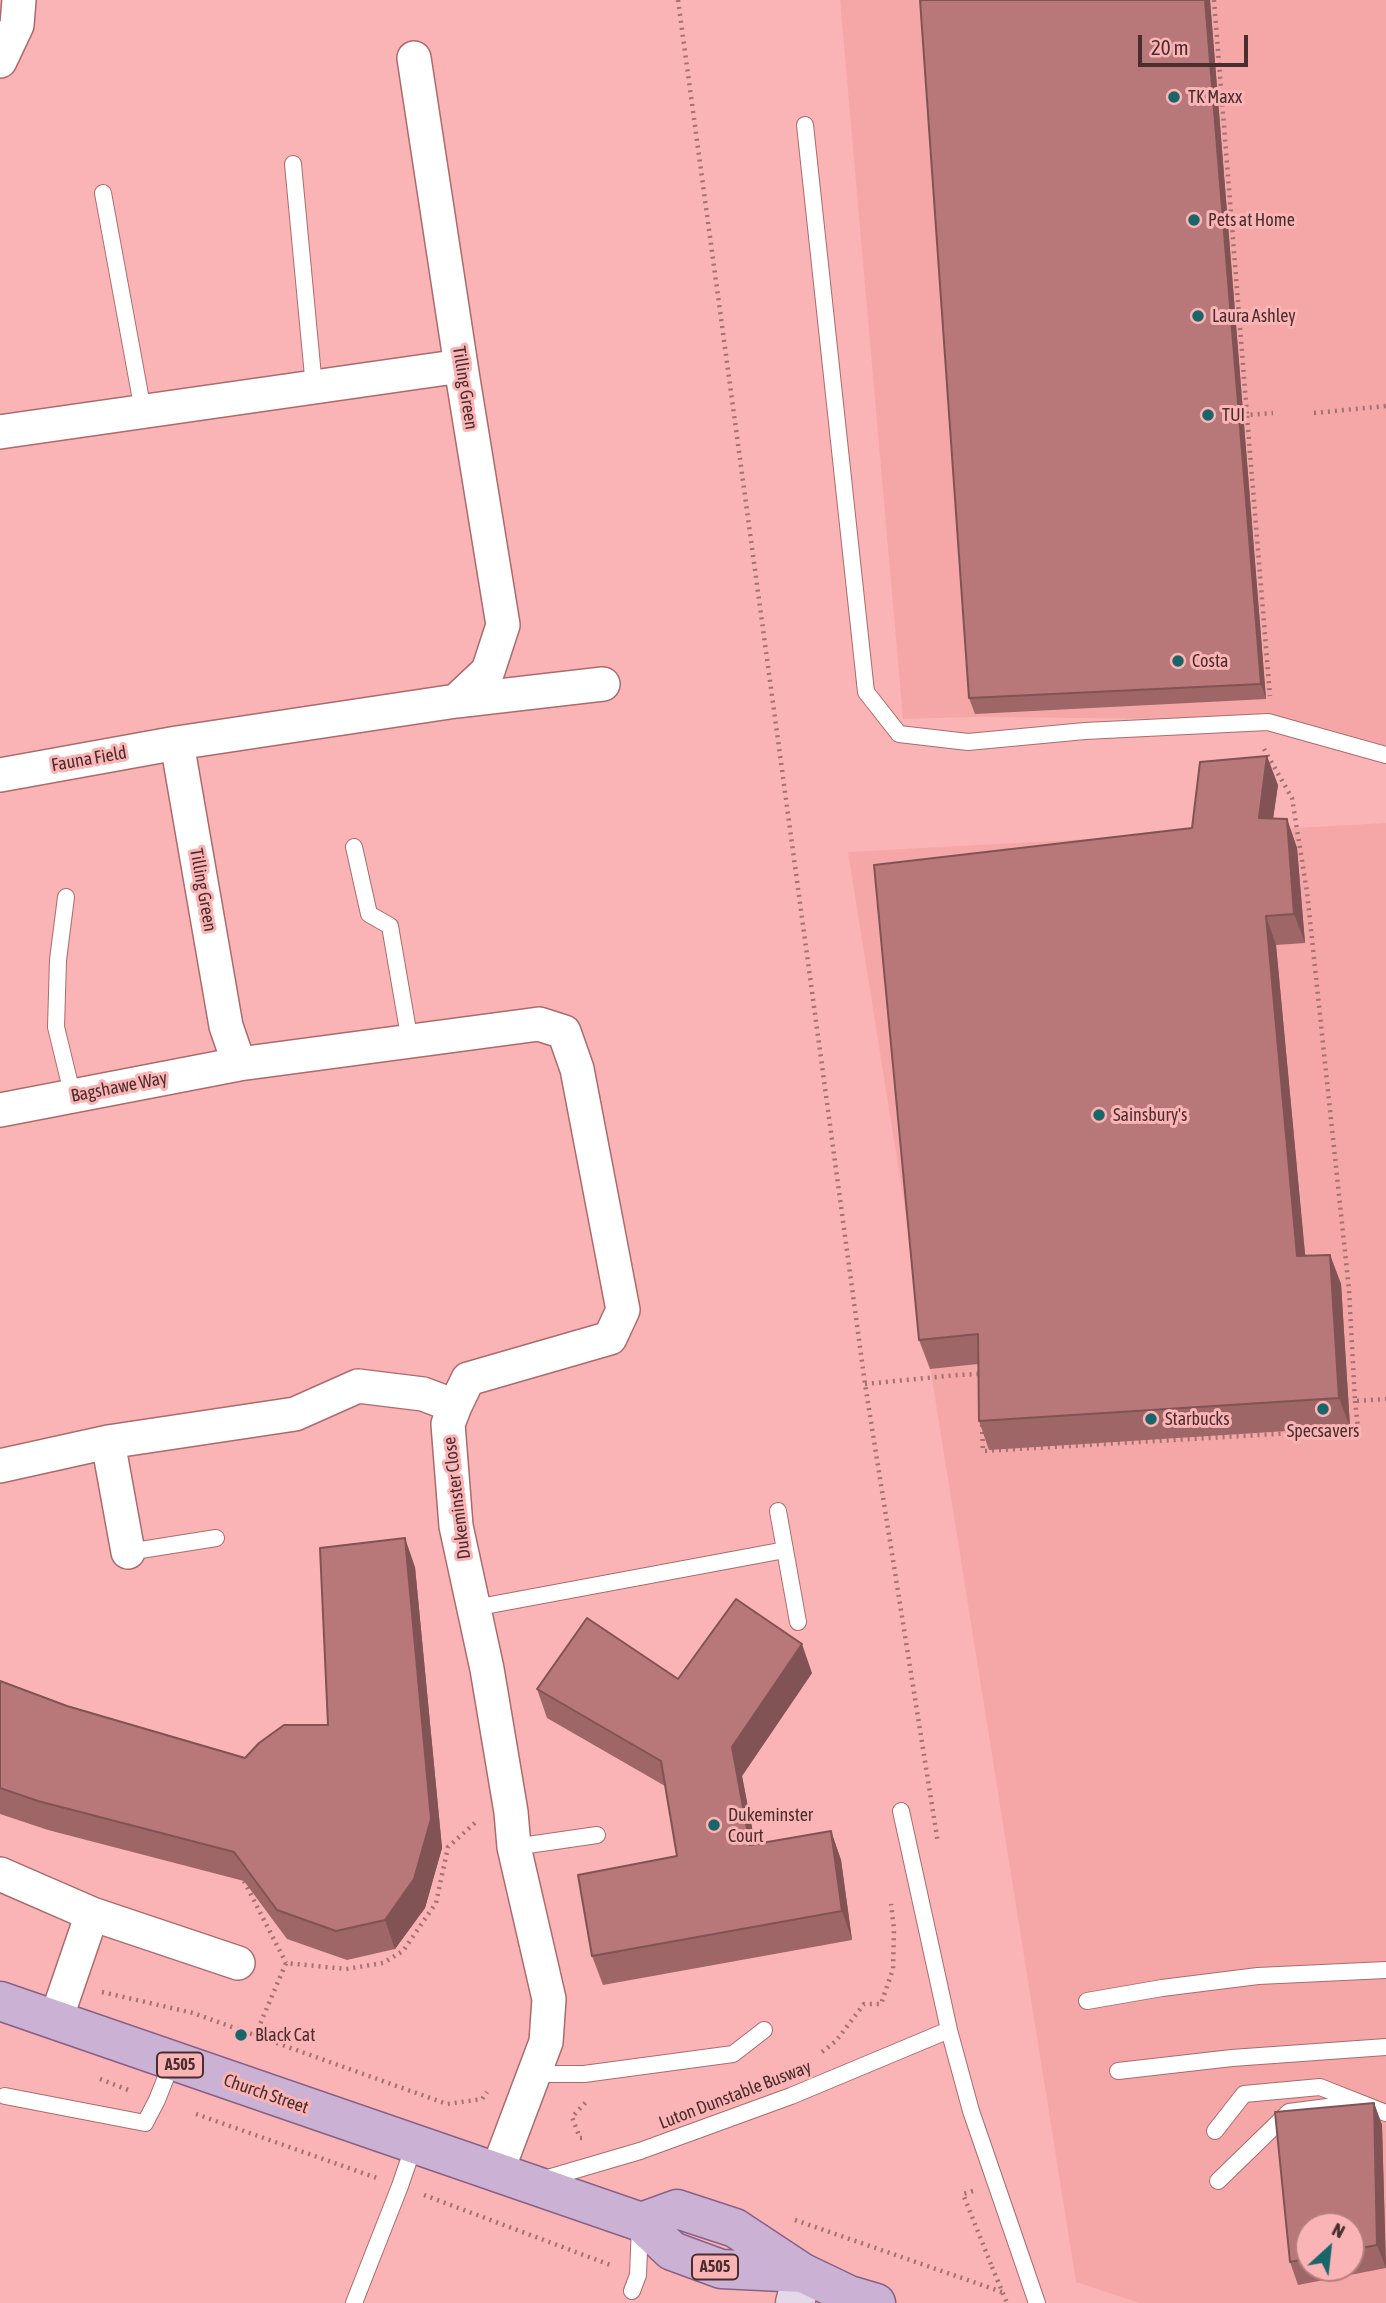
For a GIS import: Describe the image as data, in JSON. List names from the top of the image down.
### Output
{
  "streets": {
    "main road": ["A505", "Church Street"],
    "street": [
      "Tilling Green",
      "Fauna Field",
      "Bagshawe Way",
      "Dukeminster Close"
    ],
    "lane": ["Luton Dunstable Busway"]
  },
  "crossings": [
    ["Tilling Green", "Fauna Field"],
    ["Tilling Green", "Bagshawe Way"],
    ["Tilling Green", "Dukeminster Close"],
    ["Bagshawe Way", "Dukeminster Close"],
    ["Dukeminster Close", "Church Street"],
    ["Dukeminster Close", "Luton Dunstable Busway"],
    ["A505", "Church Street"],
    ["Church Street", "Luton Dunstable Busway"]
  ],
  "places": [
    "TK Maxx",
    "Pets at Home",
    "Laura Ashley",
    "TUI",
    "Costa",
    "Sainsbury's",
    "Specsavers",
    "Starbucks",
    "Dukeminster Court",
    "Black Cat"
  ],
  "scale_bar": "20 m",
  "north": "top right"
}
